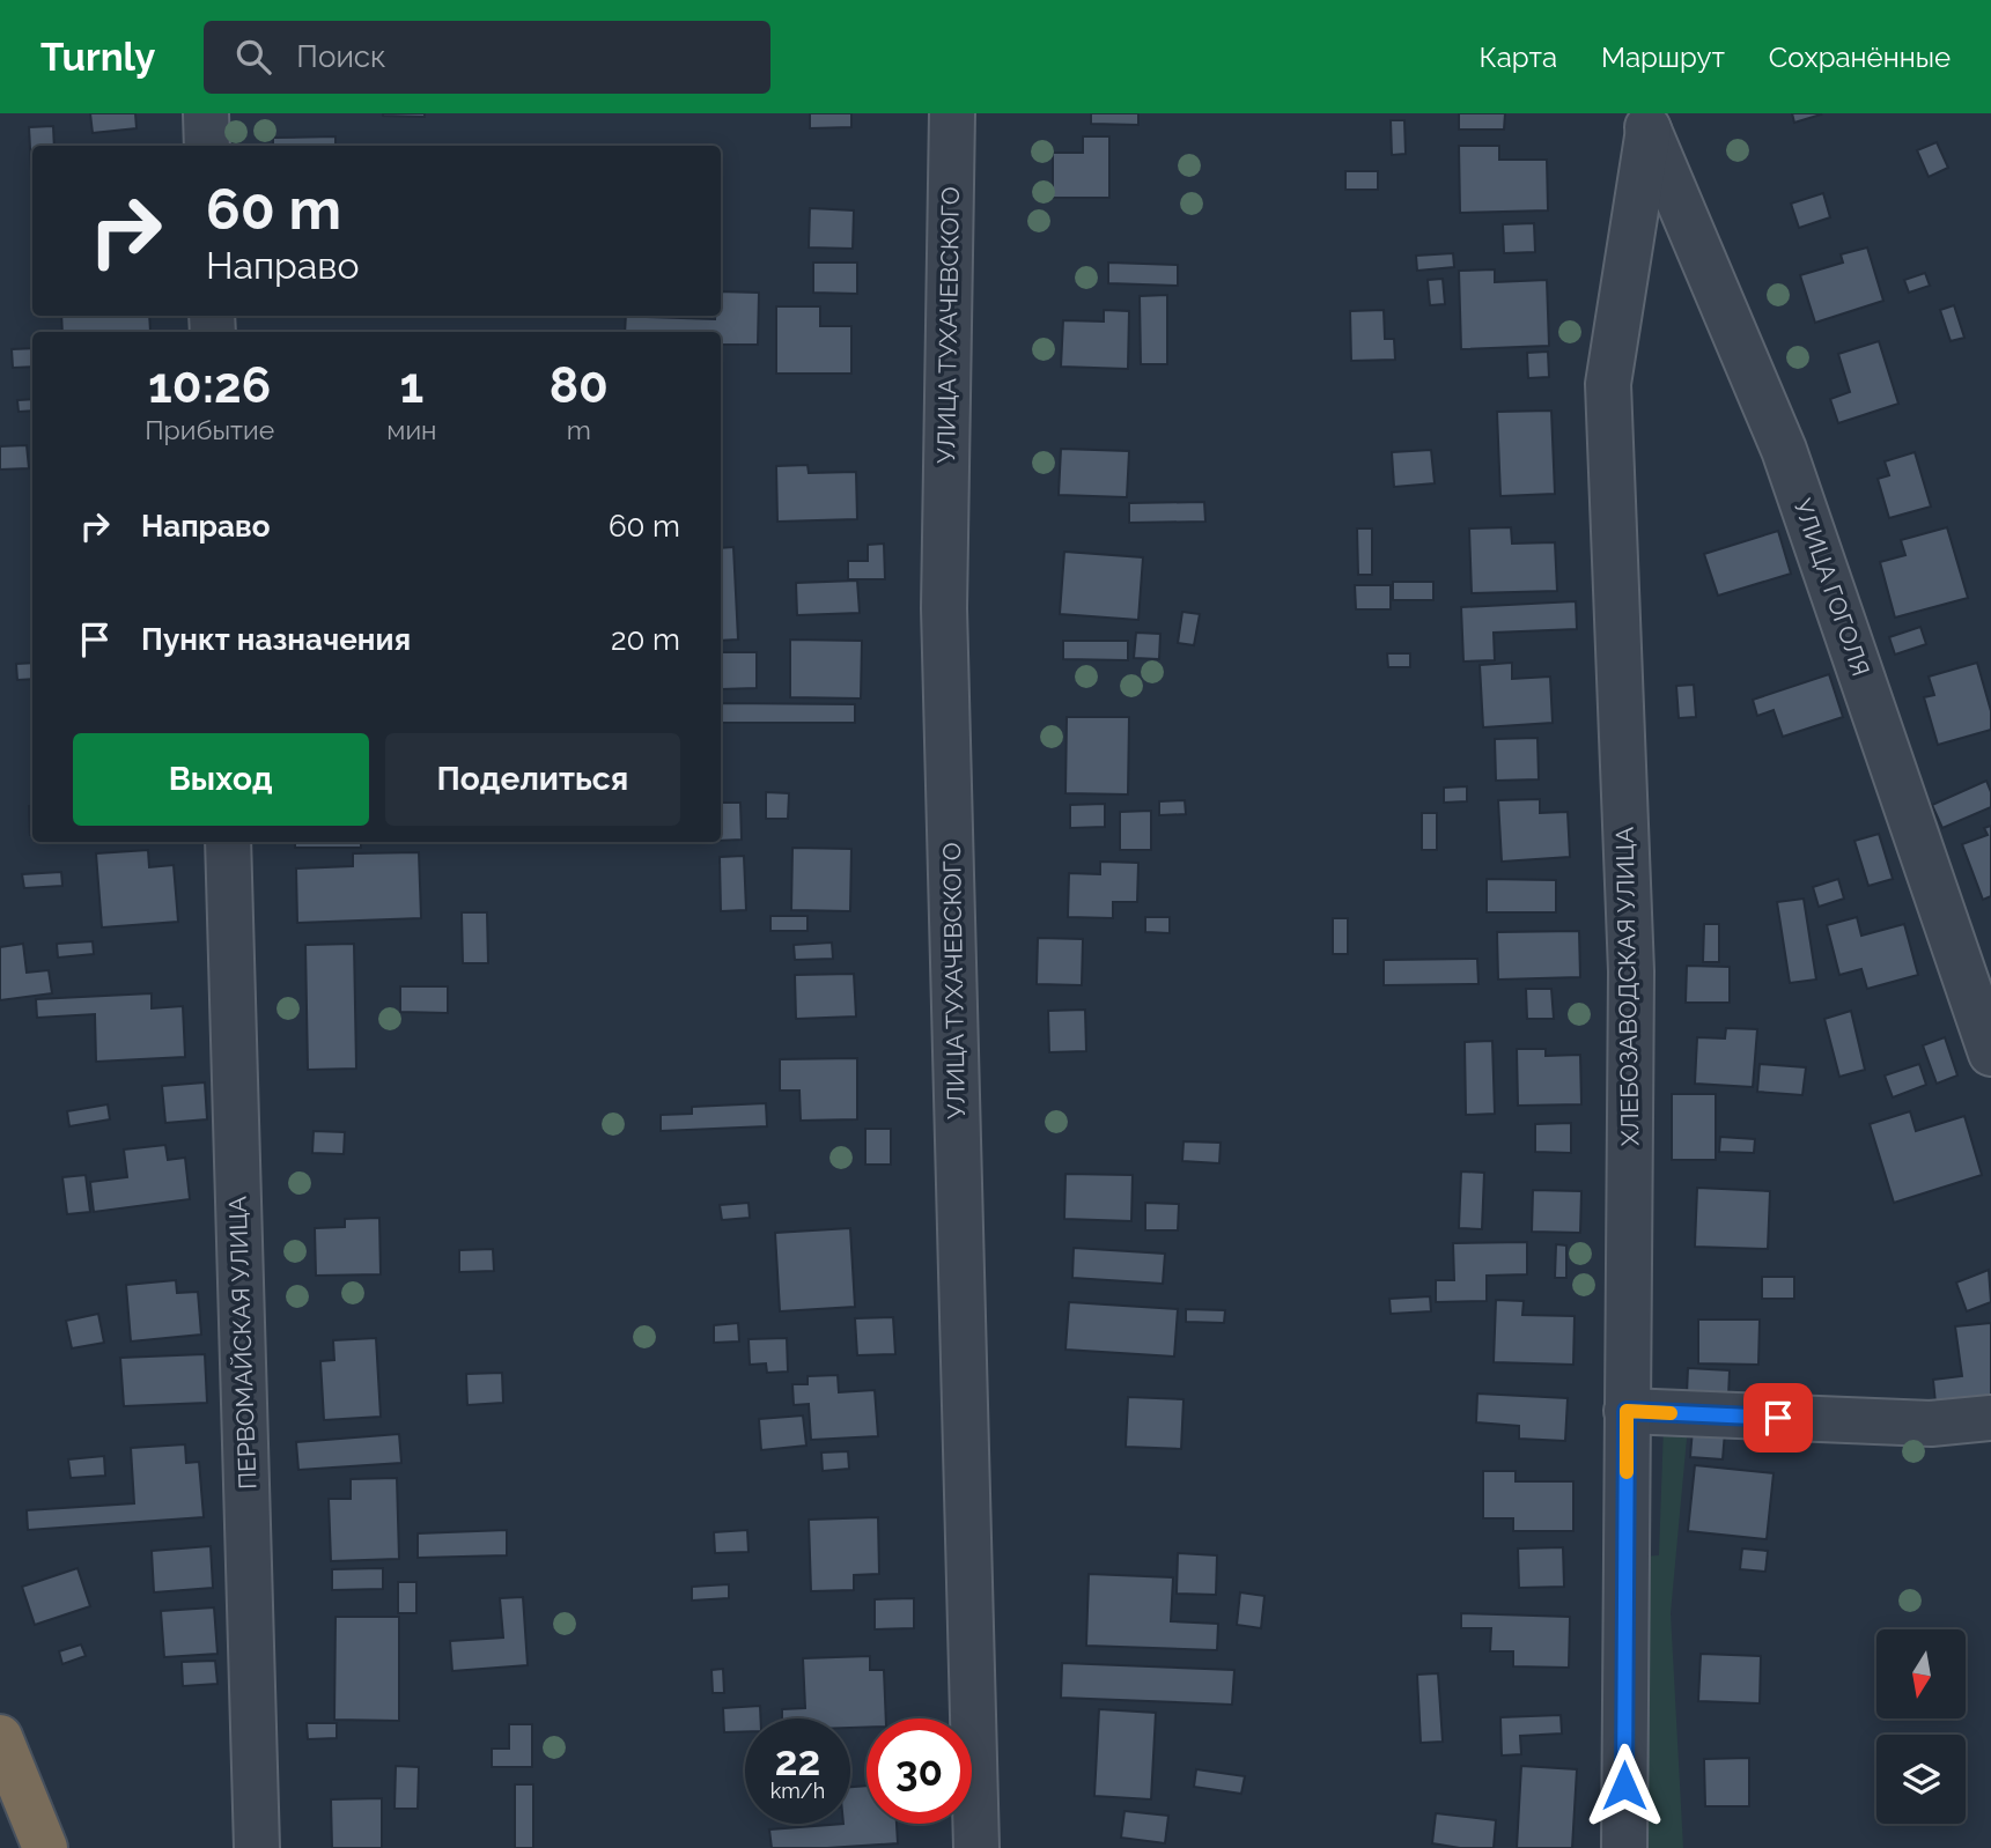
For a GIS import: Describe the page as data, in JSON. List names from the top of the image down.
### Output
{
  "streets": {
    "street": [
      "УЛИЦА ТУХАЧЕВСКОГО",
      "УЛИЦА ГОГОЛЯ",
      "ХЛЕБОЗАВОДСКАЯ УЛИЦА",
      "ПЕРВОМАЙСКАЯ УЛИЦА"
    ]
  },
  "crossings": [
    ["УЛИЦА ГОГОЛЯ", "ХЛЕБОЗАВОДСКАЯ УЛИЦА"]
  ],
  "north": "bottom",
  "page": {
    "header": "Turnly",
    "search": "Поиск",
    "nav": ["Карта", "Маршрут", "Сохранённые"],
    "turn": ["60 m", "Направо"],
    "eta": [
      "10:26",
      "Прибытие",
      "1",
      "мин",
      "80",
      "m"
    ],
    "list": [
      {
        "name": "Направо",
        "value": "60 m"
      },
      {
        "name": "Пункт назначения",
        "value": "20 m"
      }
    ],
    "buttons": ["Выход", "Поделиться"],
    "speed": "22 km/h",
    "limit": "30"
  }
}
